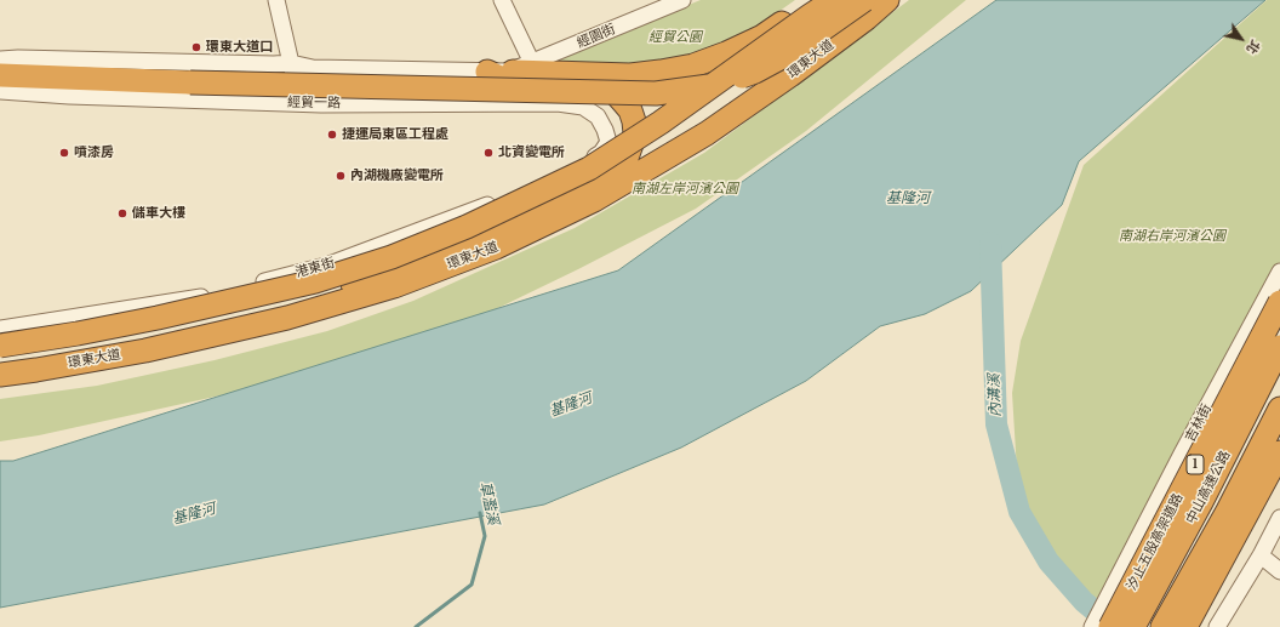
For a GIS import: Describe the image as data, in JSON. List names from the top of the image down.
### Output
{
  "streets": {
    "highway": [
      "環東大道",
      "1",
      "中山高速公路",
      "汐止五股高架道路"
    ],
    "street": [
      "經園街",
      "經貿一路",
      "港東街",
      "吉林街"
    ]
  },
  "crossings": [
    ["經貿一路", "港東街"],
    ["吉林街", "汐止五股高架道路"]
  ],
  "water": ["基隆河", "內溝溪", "草濫溪"],
  "parks": ["經貿公園", "南湖左岸河濱公園", "南湖右岸河濱公園"],
  "places": [
    "環東大道口",
    "捷運局東區工程處",
    "噴漆房",
    "北資變電所",
    "內湖機廠變電所",
    "儲車大樓"
  ],
  "north": "bottom right"
}
